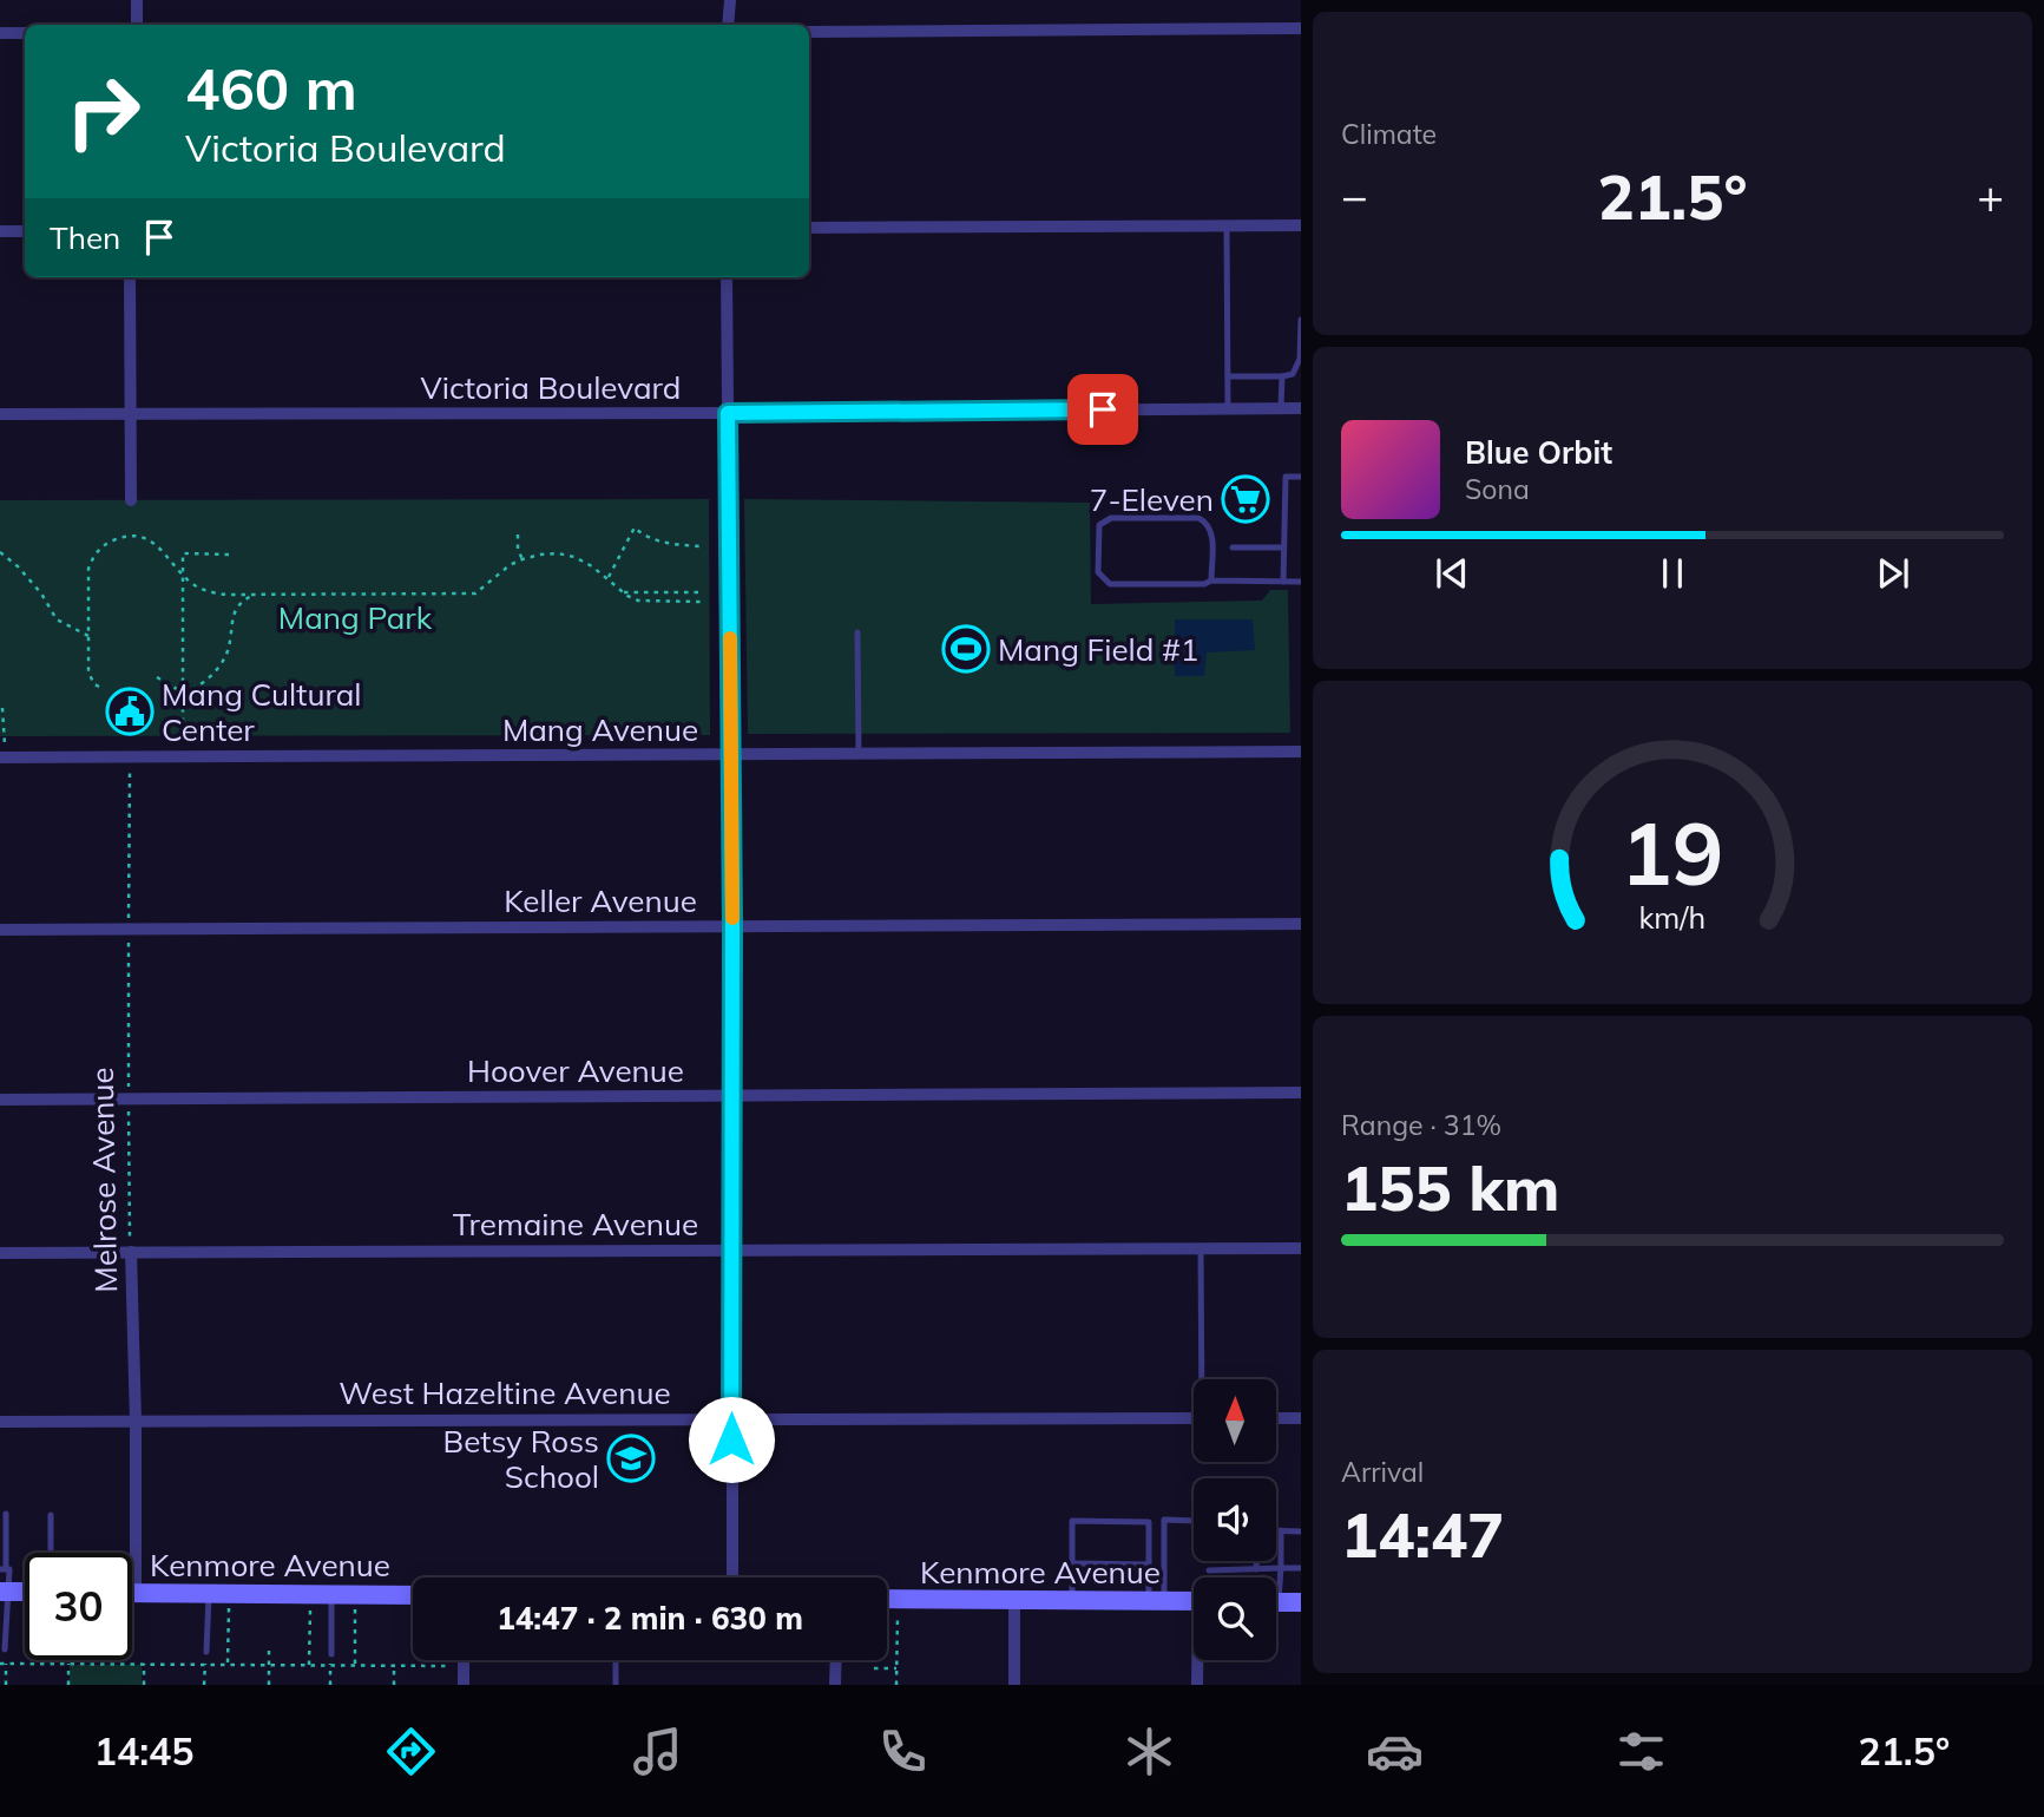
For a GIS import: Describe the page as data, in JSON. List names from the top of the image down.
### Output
{
  "streets": {
    "street": [
      "Victoria Boulevard",
      "Mang Avenue",
      "Keller Avenue",
      "Hoover Avenue",
      "Melrose Avenue",
      "Tremaine Avenue",
      "West Hazeltine Avenue",
      "Kenmore Avenue"
    ]
  },
  "crossings": [
    ["Keller Avenue", "Melrose Avenue"],
    ["Hoover Avenue", "Melrose Avenue"],
    ["Melrose Avenue", "Tremaine Avenue"],
    ["Melrose Avenue", "West Hazeltine Avenue"],
    ["Melrose Avenue", "Kenmore Avenue"]
  ],
  "parks": ["Mang Park"],
  "places": {
    "supermarket": ["7-Eleven"],
    "sports": ["Mang Field #1"],
    "public building": ["Mang Cultural Center"],
    "school or university": ["Betsy Ross School"]
  },
  "north": "top",
  "page": {
    "tile": [
      "Climate",
      ["Range · 31%", "155 km"],
      ["Arrival", "14:47"]
    ],
    "turn": ["460 m", "Victoria Boulevard"],
    "heat": ["−", "21.5°", "+"],
    "then": "Then",
    "song": ["Blue Orbit", "Sona"],
    "limit": "30",
    "trip": "14:47 · 2 min · 630 m",
    "tabs": ["14:45", "21.5°"],
    "gauge": ["19", "km/h"]
  }
}
